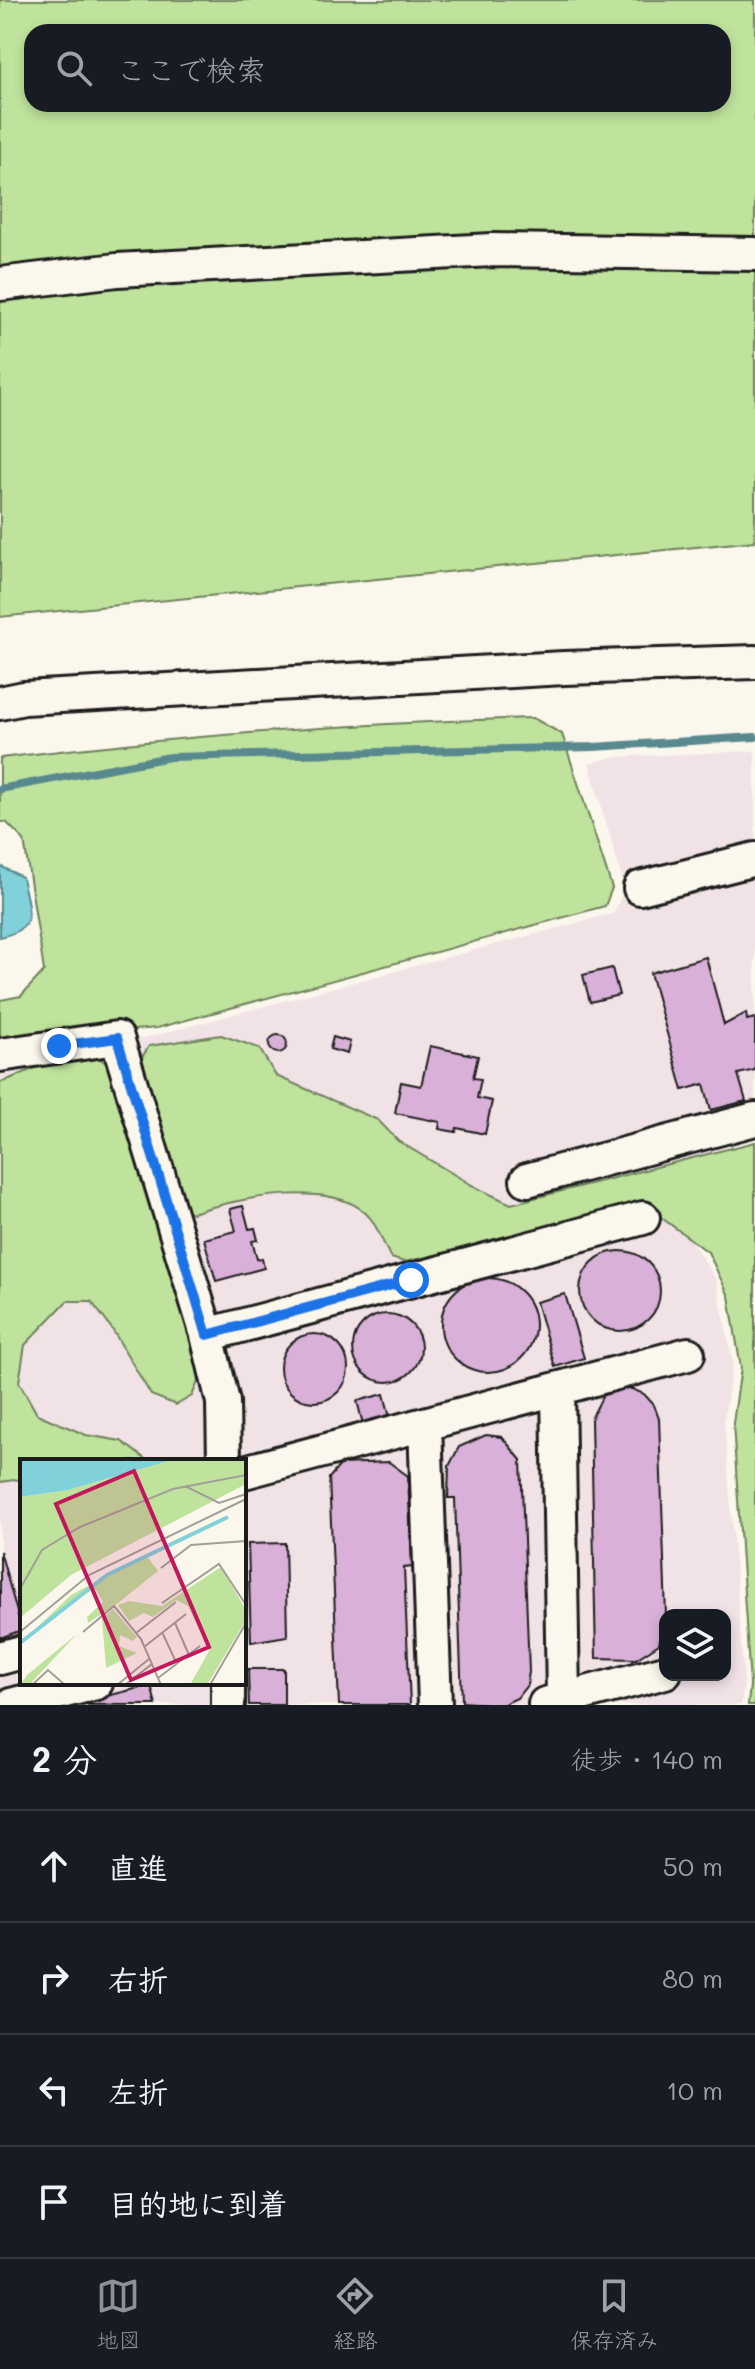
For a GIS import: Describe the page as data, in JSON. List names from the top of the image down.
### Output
{
  "page": {
    "search": "ここで検索",
    "heading": ["2 分", "徒歩 · 140 m"],
    "list": [
      ["直進", "50 m"],
      ["右折", "80 m"],
      ["左折", "10 m"],
      "目的地に到着"
    ],
    "nav": ["地図", "経路", "保存済み"]
  }
}
